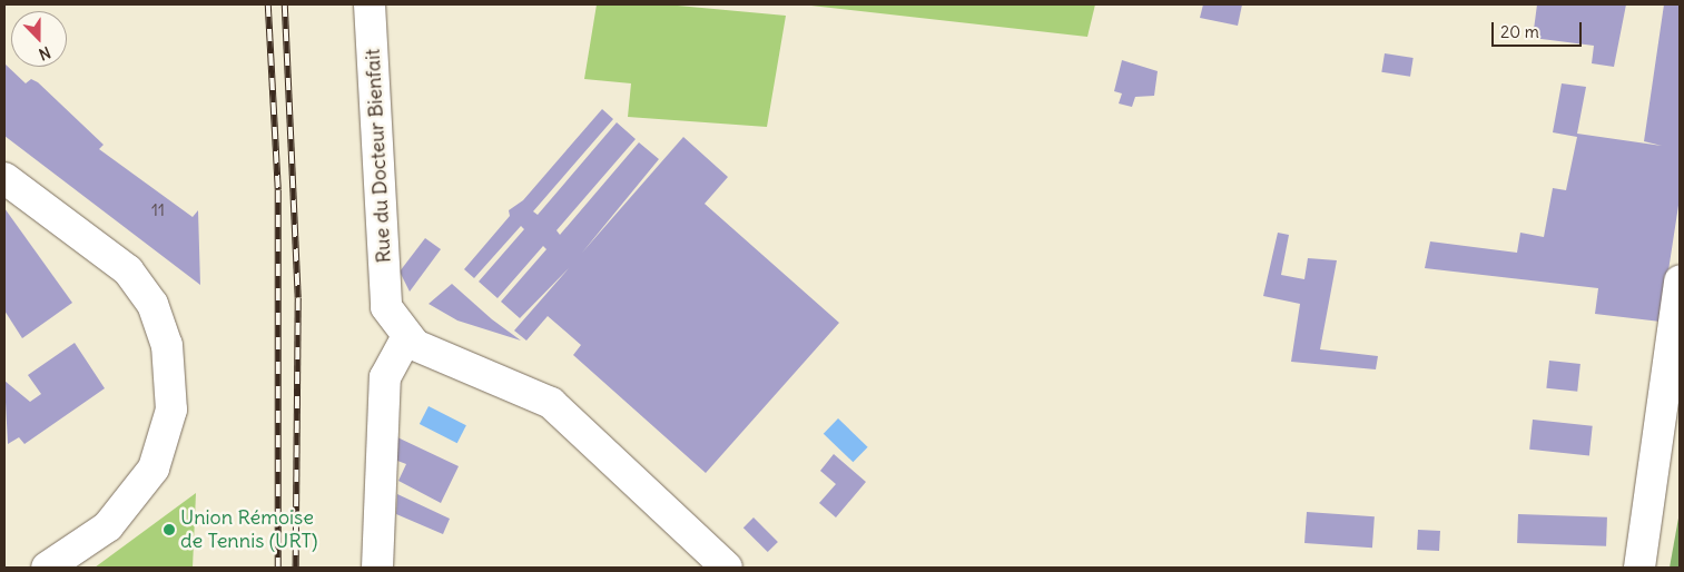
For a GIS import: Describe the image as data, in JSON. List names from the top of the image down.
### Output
{
  "streets": {
    "street": ["Rue du Docteur Bienfait"]
  },
  "places": ["Union Rémoise de Tennis (URT)"],
  "house_numbers": ["11"],
  "scale_bar": "20 m",
  "north": "bottom"
}
